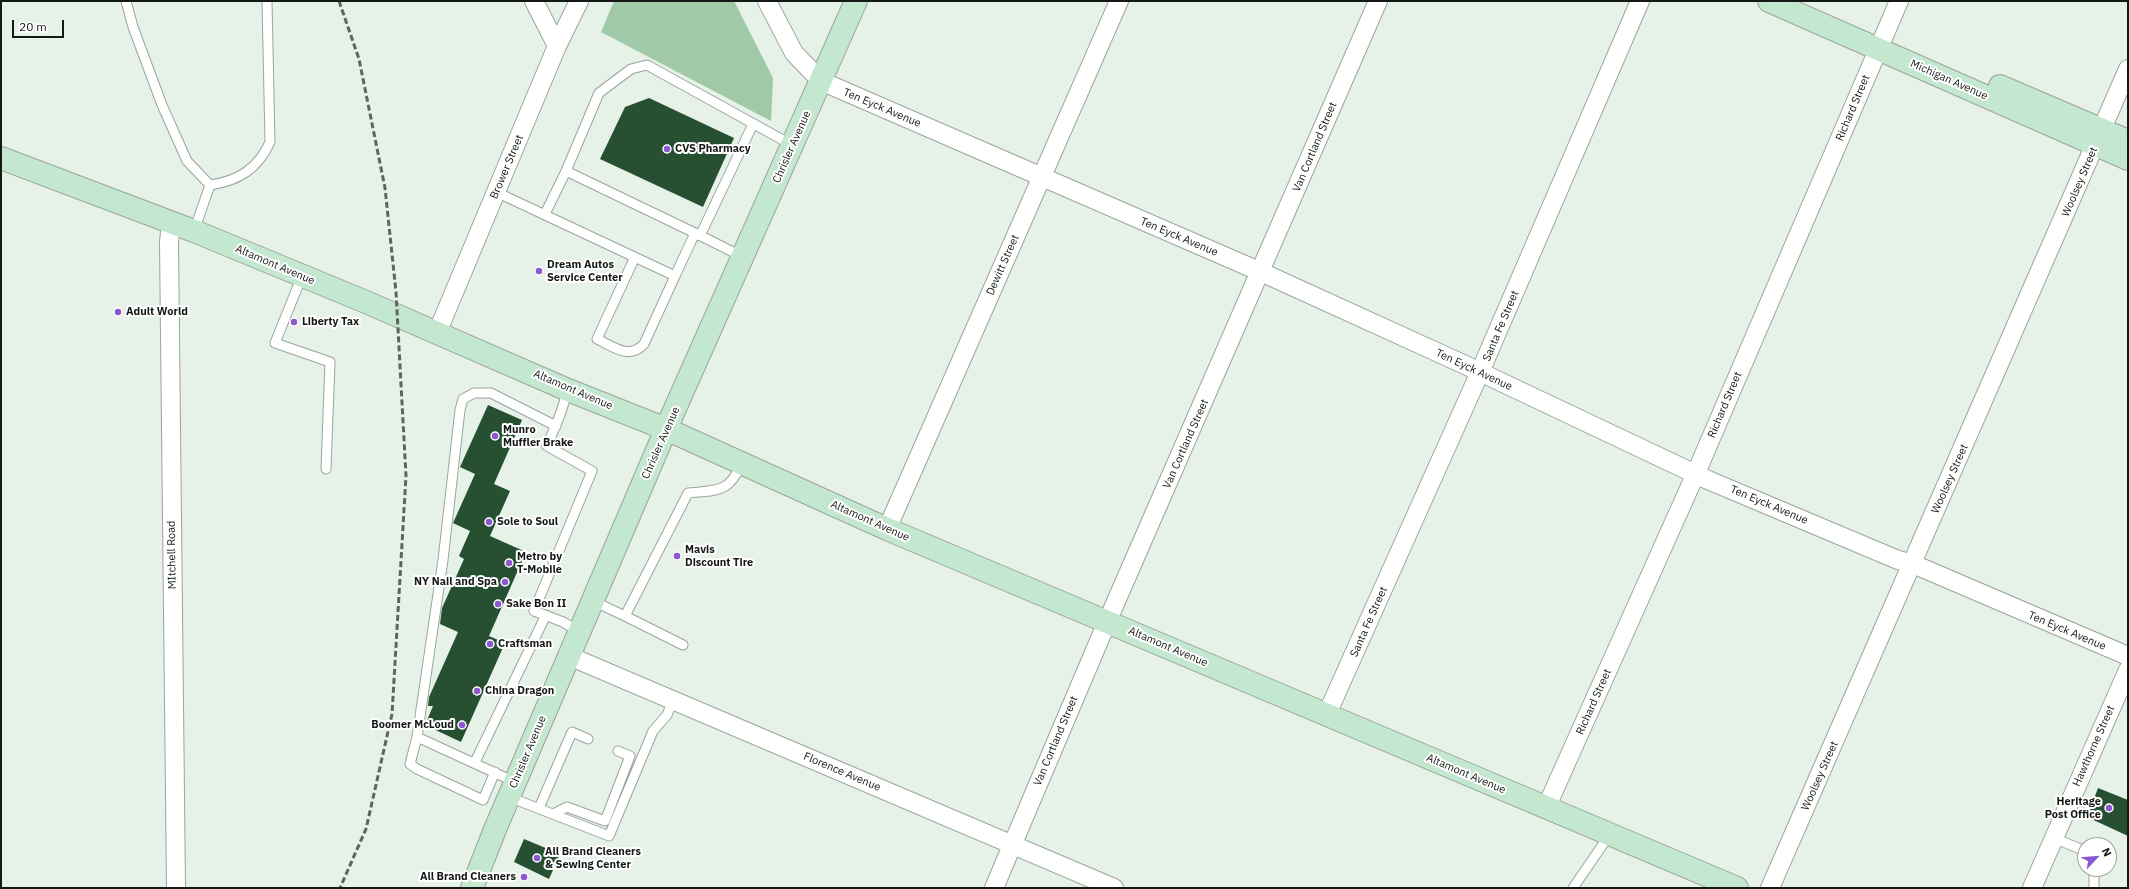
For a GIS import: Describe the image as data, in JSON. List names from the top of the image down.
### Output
{
  "streets": {
    "main road": ["Michigan Avenue", "Chrisler Avenue", "Altamont Avenue"],
    "street": [
      "Ten Eyck Avenue",
      "Richard Street",
      "Van Cortland Street",
      "Brower Street",
      "Woolsey Street",
      "Dewitt Street",
      "Santa Fe Street",
      "MItchell Road",
      "Hawthorne Street",
      "Florence Avenue"
    ]
  },
  "crossings": [
    ["Michigan Avenue", "Richard Street"],
    ["Michigan Avenue", "Woolsey Street"],
    ["Ten Eyck Avenue", "Richard Street"],
    ["Ten Eyck Avenue", "Chrisler Avenue"],
    ["Ten Eyck Avenue", "Van Cortland Street"],
    ["Ten Eyck Avenue", "Woolsey Street"],
    ["Ten Eyck Avenue", "Dewitt Street"],
    ["Ten Eyck Avenue", "Santa Fe Street"],
    ["Richard Street", "Altamont Avenue"],
    ["Chrisler Avenue", "Altamont Avenue"],
    ["Chrisler Avenue", "Florence Avenue"],
    ["Van Cortland Street", "Altamont Avenue"],
    ["Van Cortland Street", "Florence Avenue"],
    ["Brower Street", "Altamont Avenue"],
    ["Altamont Avenue", "Dewitt Street"],
    ["Altamont Avenue", "Santa Fe Street"],
    ["Altamont Avenue", "MItchell Road"]
  ],
  "places": [
    "CVS Pharmacy",
    "Dream Autos Service Center",
    "Adult World",
    "Liberty Tax",
    "Munro Muffler Brake",
    "Sole to Soul",
    "Mavis Discount Tire",
    "Metro by T-Mobile",
    "NY Nail and Spa",
    "Sake Bon II",
    "Craftsman",
    "China Dragon",
    "Boomer McLoud",
    "Heritage Post Office",
    "All Brand Cleaners & Sewing Center",
    "All Brand Cleaners"
  ],
  "scale_bar": "20 m",
  "north": "top right"
}
